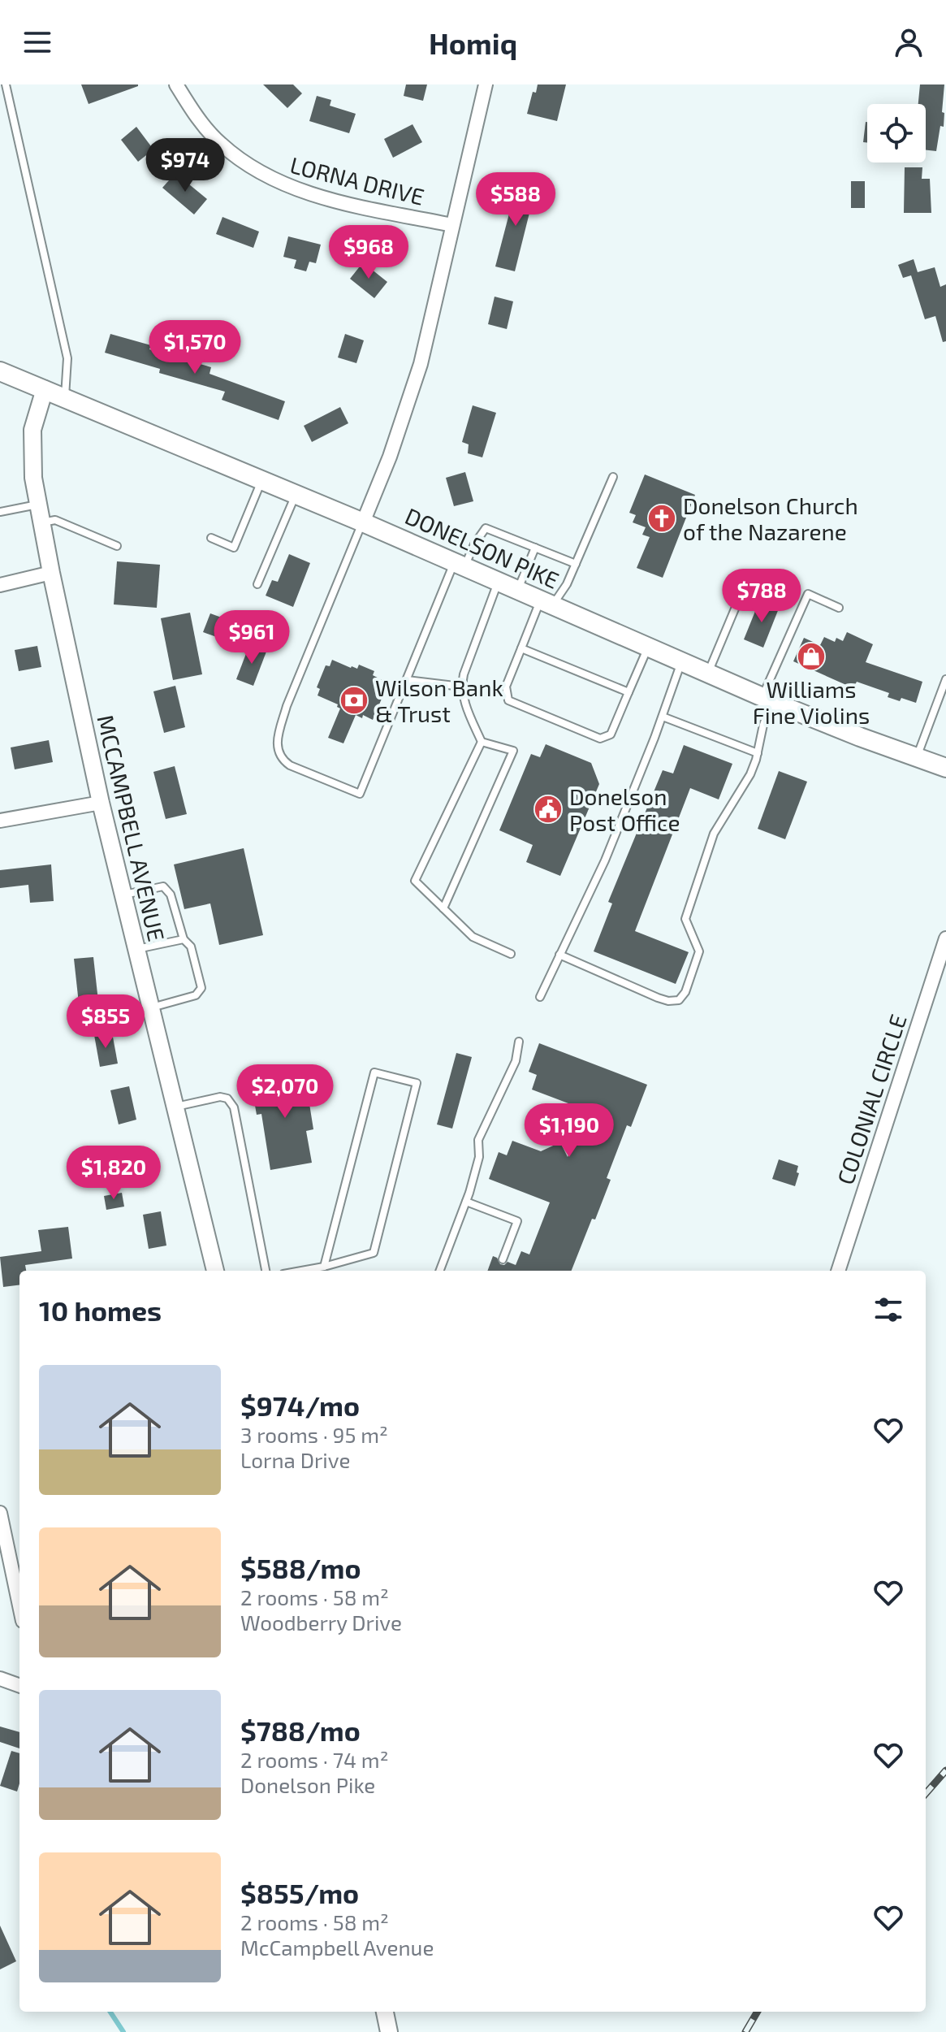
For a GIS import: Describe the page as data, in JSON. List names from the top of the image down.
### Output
{
  "streets": {
    "main road": ["DONELSON PIKE"],
    "street": ["LORNA DRIVE", "MCCAMPBELL AVENUE", "COLONIAL CIRCLE"]
  },
  "crossings": [
    ["DONELSON PIKE", "MCCAMPBELL AVENUE"]
  ],
  "places": {
    "church": ["Donelson Church of the Nazarene"],
    "shop": ["Williams Fine Violins"],
    "bank": ["Wilson Bank & Trust"],
    "public building": ["Donelson Post Office"]
  },
  "page": {
    "header": "Homiq",
    "price": [
      "$974",
      "$588",
      "$968",
      "$1,570",
      "$788",
      "$961",
      "$855",
      "$2,070",
      "$1,190",
      "$1,820"
    ],
    "heading": "10 homes",
    "list": [
      {
        "name": "$974/mo",
        "note": "3 rooms · 95 m² · Lorna Drive"
      },
      {
        "name": "$588/mo",
        "note": "2 rooms · 58 m² · Woodberry Drive"
      },
      {
        "name": "$788/mo",
        "note": "2 rooms · 74 m² · Donelson Pike"
      },
      {
        "name": "$855/mo",
        "note": "2 rooms · 58 m² · McCampbell Avenue"
      }
    ]
  }
}
